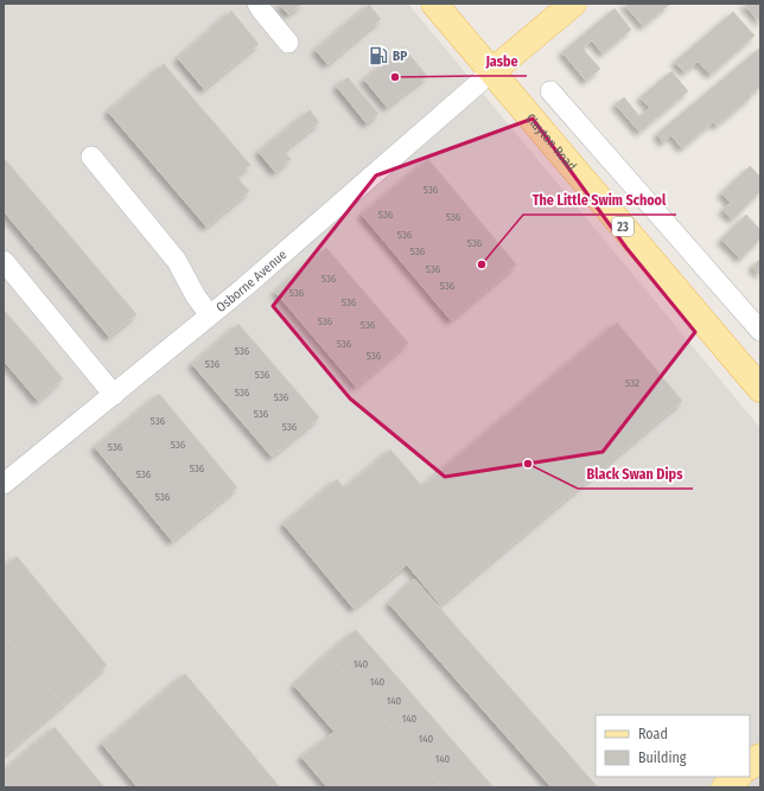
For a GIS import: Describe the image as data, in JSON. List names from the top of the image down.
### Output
{
  "streets": {
    "main road": ["Clayton Road", "23"],
    "street": ["Osborne Avenue"]
  },
  "crossings": [
    ["Clayton Road", "Osborne Avenue"]
  ],
  "places": {
    "fuel station": ["BP"],
    "other": ["Jasbe", "The Little Swim School", "Black Swan Dips"]
  },
  "house_numbers": [
    "536",
    "536",
    "536",
    "536",
    "536",
    "536",
    "536",
    "536",
    "536",
    "536",
    "536",
    "536",
    "536",
    "536",
    "536",
    "536",
    "536",
    "536",
    "532",
    "536",
    "536",
    "536",
    "536",
    "536",
    "536",
    "536",
    "536",
    "536",
    "536",
    "140",
    "140",
    "140",
    "140",
    "140",
    "140"
  ],
  "legend": ["Road", "Building"]
}
